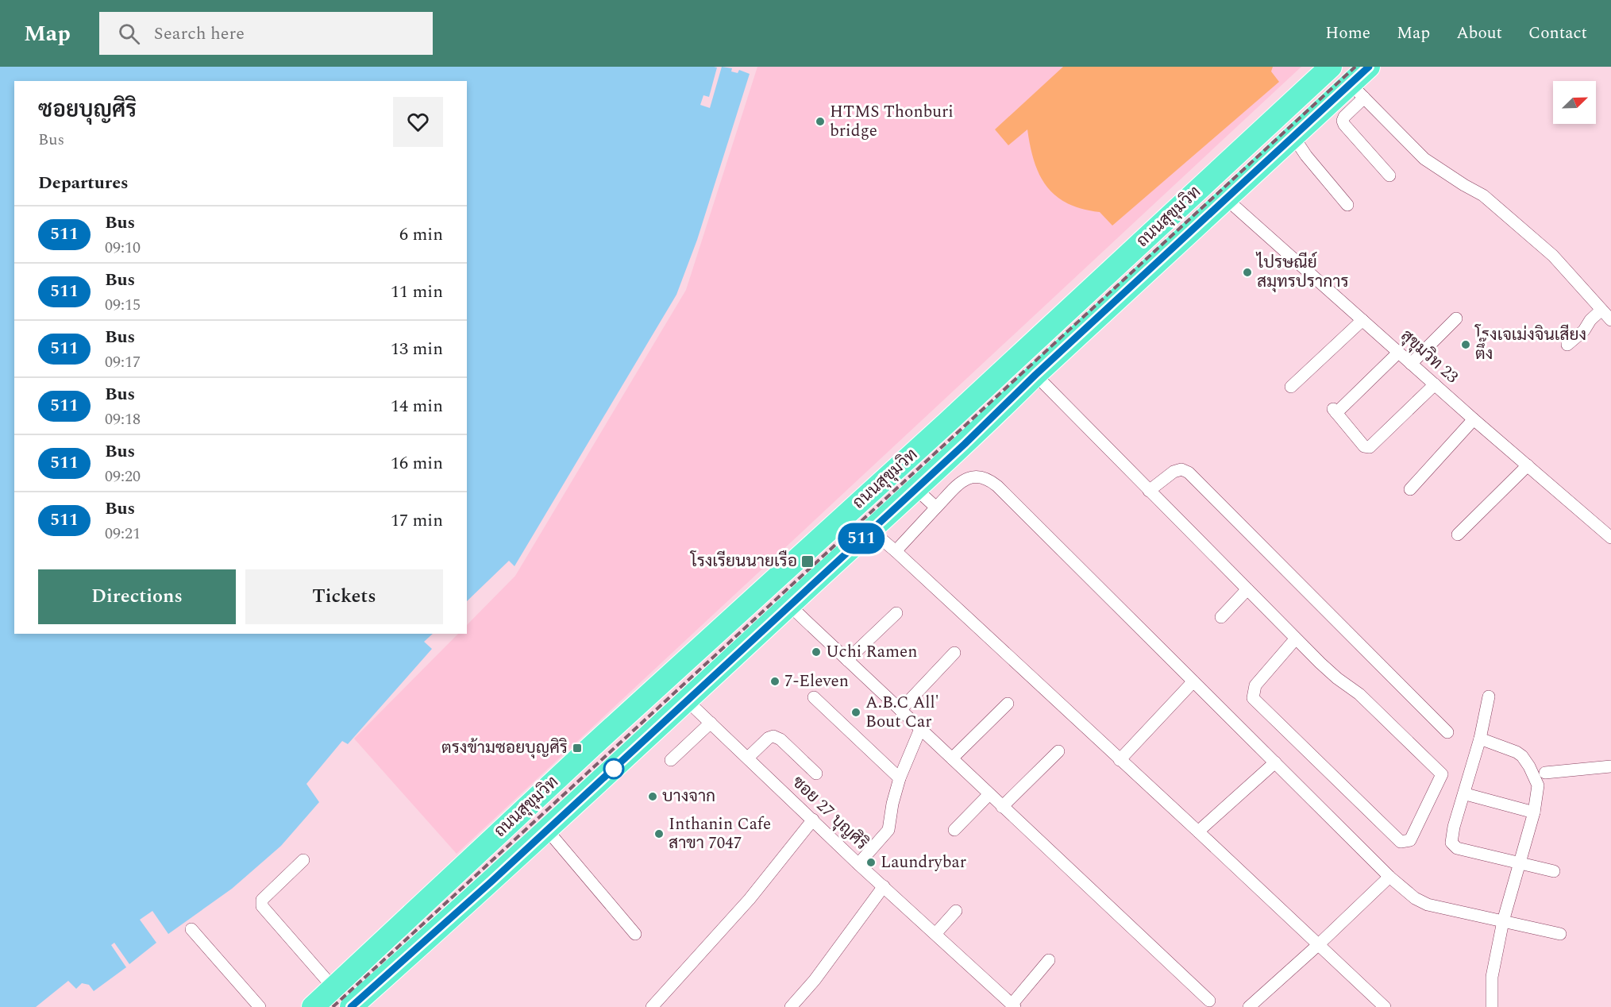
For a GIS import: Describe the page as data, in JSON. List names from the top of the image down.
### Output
{
  "streets": {
    "highway": ["ถนนสุขุมวิท"],
    "street": ["สุขุมวิท 23", "ซอย 27 บุญศิริ"]
  },
  "crossings": [
    ["ถนนสุขุมวิท", "สุขุมวิท 23"],
    ["ถนนสุขุมวิท", "ซอย 27 บุญศิริ"]
  ],
  "places": {
    "other": [
      "HTMS Thonburi bridge",
      "ไปรษณีย์ สมุทรปราการ",
      "โรงเจเม่งจินเสียง ตึ๊ง",
      "Uchi Ramen",
      "7-Eleven",
      "A.B.C All' Bout Car",
      "บางจาก",
      "Inthanin Cafe สาขา 7047",
      "Laundrybar"
    ],
    "transit": ["โรงเรียนนายเรือ", "ตรงข้ามซอยบุญศิริ"]
  },
  "lines": ["bus line 511"],
  "north": "top right",
  "page": {
    "header": "Map",
    "search": "Search here",
    "nav": [
      "Home",
      "Map",
      "About",
      "Contact"
    ],
    "on_map": "511",
    "heading": [
      ["ซอยบุญศิริ", "Bus"],
      "Departures"
    ],
    "list": [
      {
        "mark": "511",
        "name": "Bus",
        "note": "09:10",
        "value": "6 min"
      },
      {
        "mark": "511",
        "name": "Bus",
        "note": "09:15",
        "value": "11 min"
      },
      {
        "mark": "511",
        "name": "Bus",
        "note": "09:17",
        "value": "13 min"
      },
      {
        "mark": "511",
        "name": "Bus",
        "note": "09:18",
        "value": "14 min"
      },
      {
        "mark": "511",
        "name": "Bus",
        "note": "09:20",
        "value": "16 min"
      },
      {
        "mark": "511",
        "name": "Bus",
        "note": "09:21",
        "value": "17 min"
      }
    ],
    "buttons": ["Directions", "Tickets"]
  }
}
